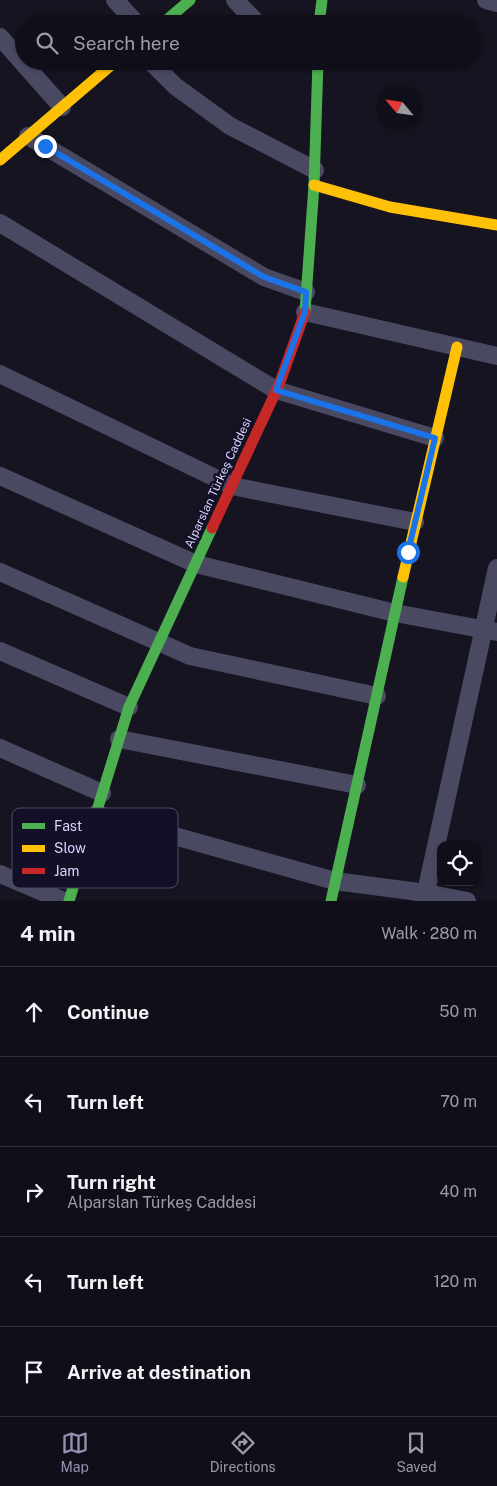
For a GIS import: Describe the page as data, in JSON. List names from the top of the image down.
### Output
{
  "streets": {
    "street": ["Alparslan Türkeş Caddesi"]
  },
  "legend": ["Fast", "Slow", "Jam"],
  "north": "top left",
  "page": {
    "search": "Search here",
    "heading": ["4 min", "Walk · 280 m"],
    "list": [
      ["Continue", "50 m"],
      ["Turn left", "70 m"],
      ["Turn right", "Alparslan Türkeş Caddesi", "40 m"],
      ["Turn left", "120 m"],
      "Arrive at destination"
    ],
    "nav": ["Map", "Directions", "Saved"]
  }
}
